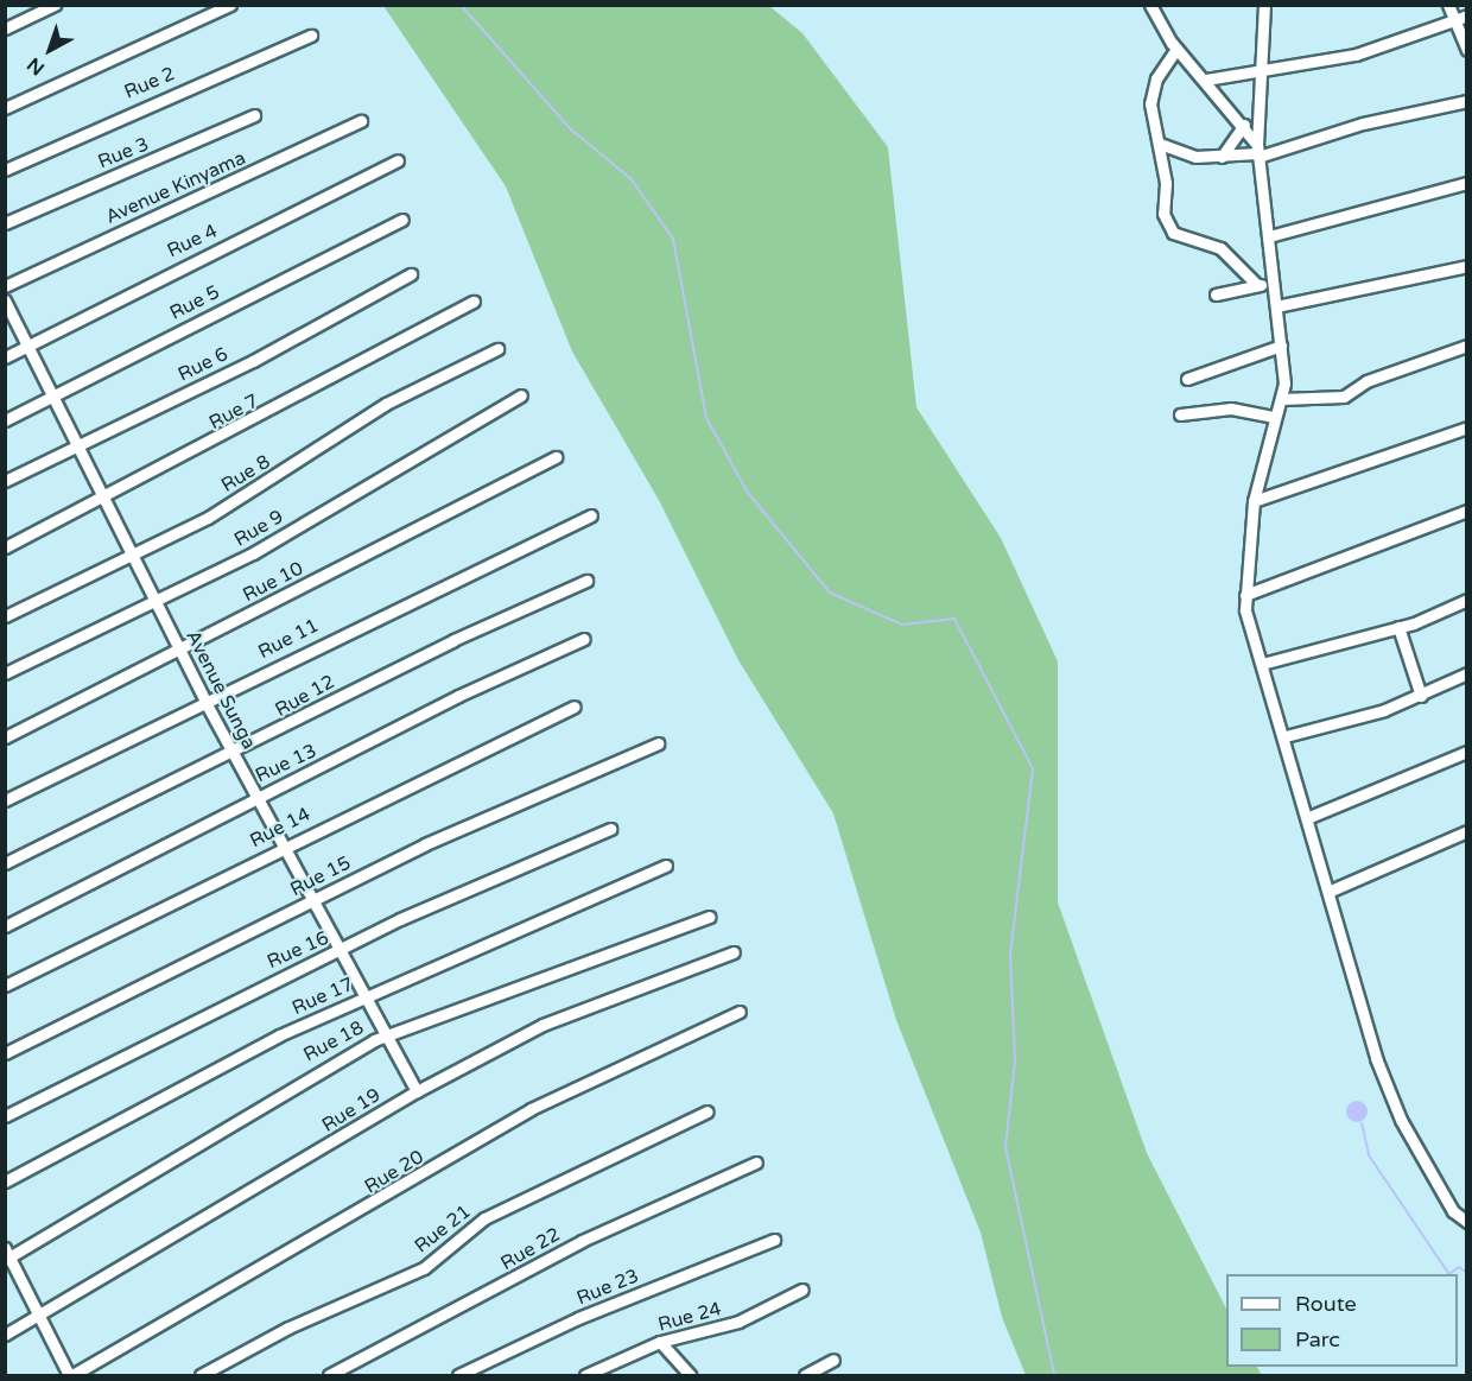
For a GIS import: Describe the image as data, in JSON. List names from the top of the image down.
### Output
{
  "streets": {
    "street": [
      "Rue 2",
      "Rue 3",
      "Avenue Kinyama",
      "Rue 4",
      "Rue 5",
      "Rue 6",
      "Rue 7",
      "Rue 8",
      "Rue 9",
      "Rue 10",
      "Rue 11",
      "Avenue Sunga",
      "Rue 12",
      "Rue 13",
      "Rue 14",
      "Rue 15",
      "Rue 16",
      "Rue 17",
      "Rue 18",
      "Rue 19",
      "Rue 20",
      "Rue 21",
      "Rue 22",
      "Rue 23",
      "Rue 24"
    ]
  },
  "crossings": [
    ["Rue 4", "Avenue Sunga"],
    ["Rue 5", "Avenue Sunga"],
    ["Rue 6", "Avenue Sunga"],
    ["Rue 7", "Avenue Sunga"],
    ["Rue 8", "Avenue Sunga"],
    ["Rue 9", "Avenue Sunga"],
    ["Rue 10", "Avenue Sunga"],
    ["Rue 11", "Avenue Sunga"],
    ["Avenue Sunga", "Rue 12"],
    ["Avenue Sunga", "Rue 13"],
    ["Avenue Sunga", "Rue 14"],
    ["Avenue Sunga", "Rue 15"],
    ["Avenue Sunga", "Rue 16"],
    ["Avenue Sunga", "Rue 17"],
    ["Avenue Sunga", "Rue 18"],
    ["Avenue Sunga", "Rue 19"]
  ],
  "legend": ["Route", "Parc"],
  "north": "bottom left"
}
